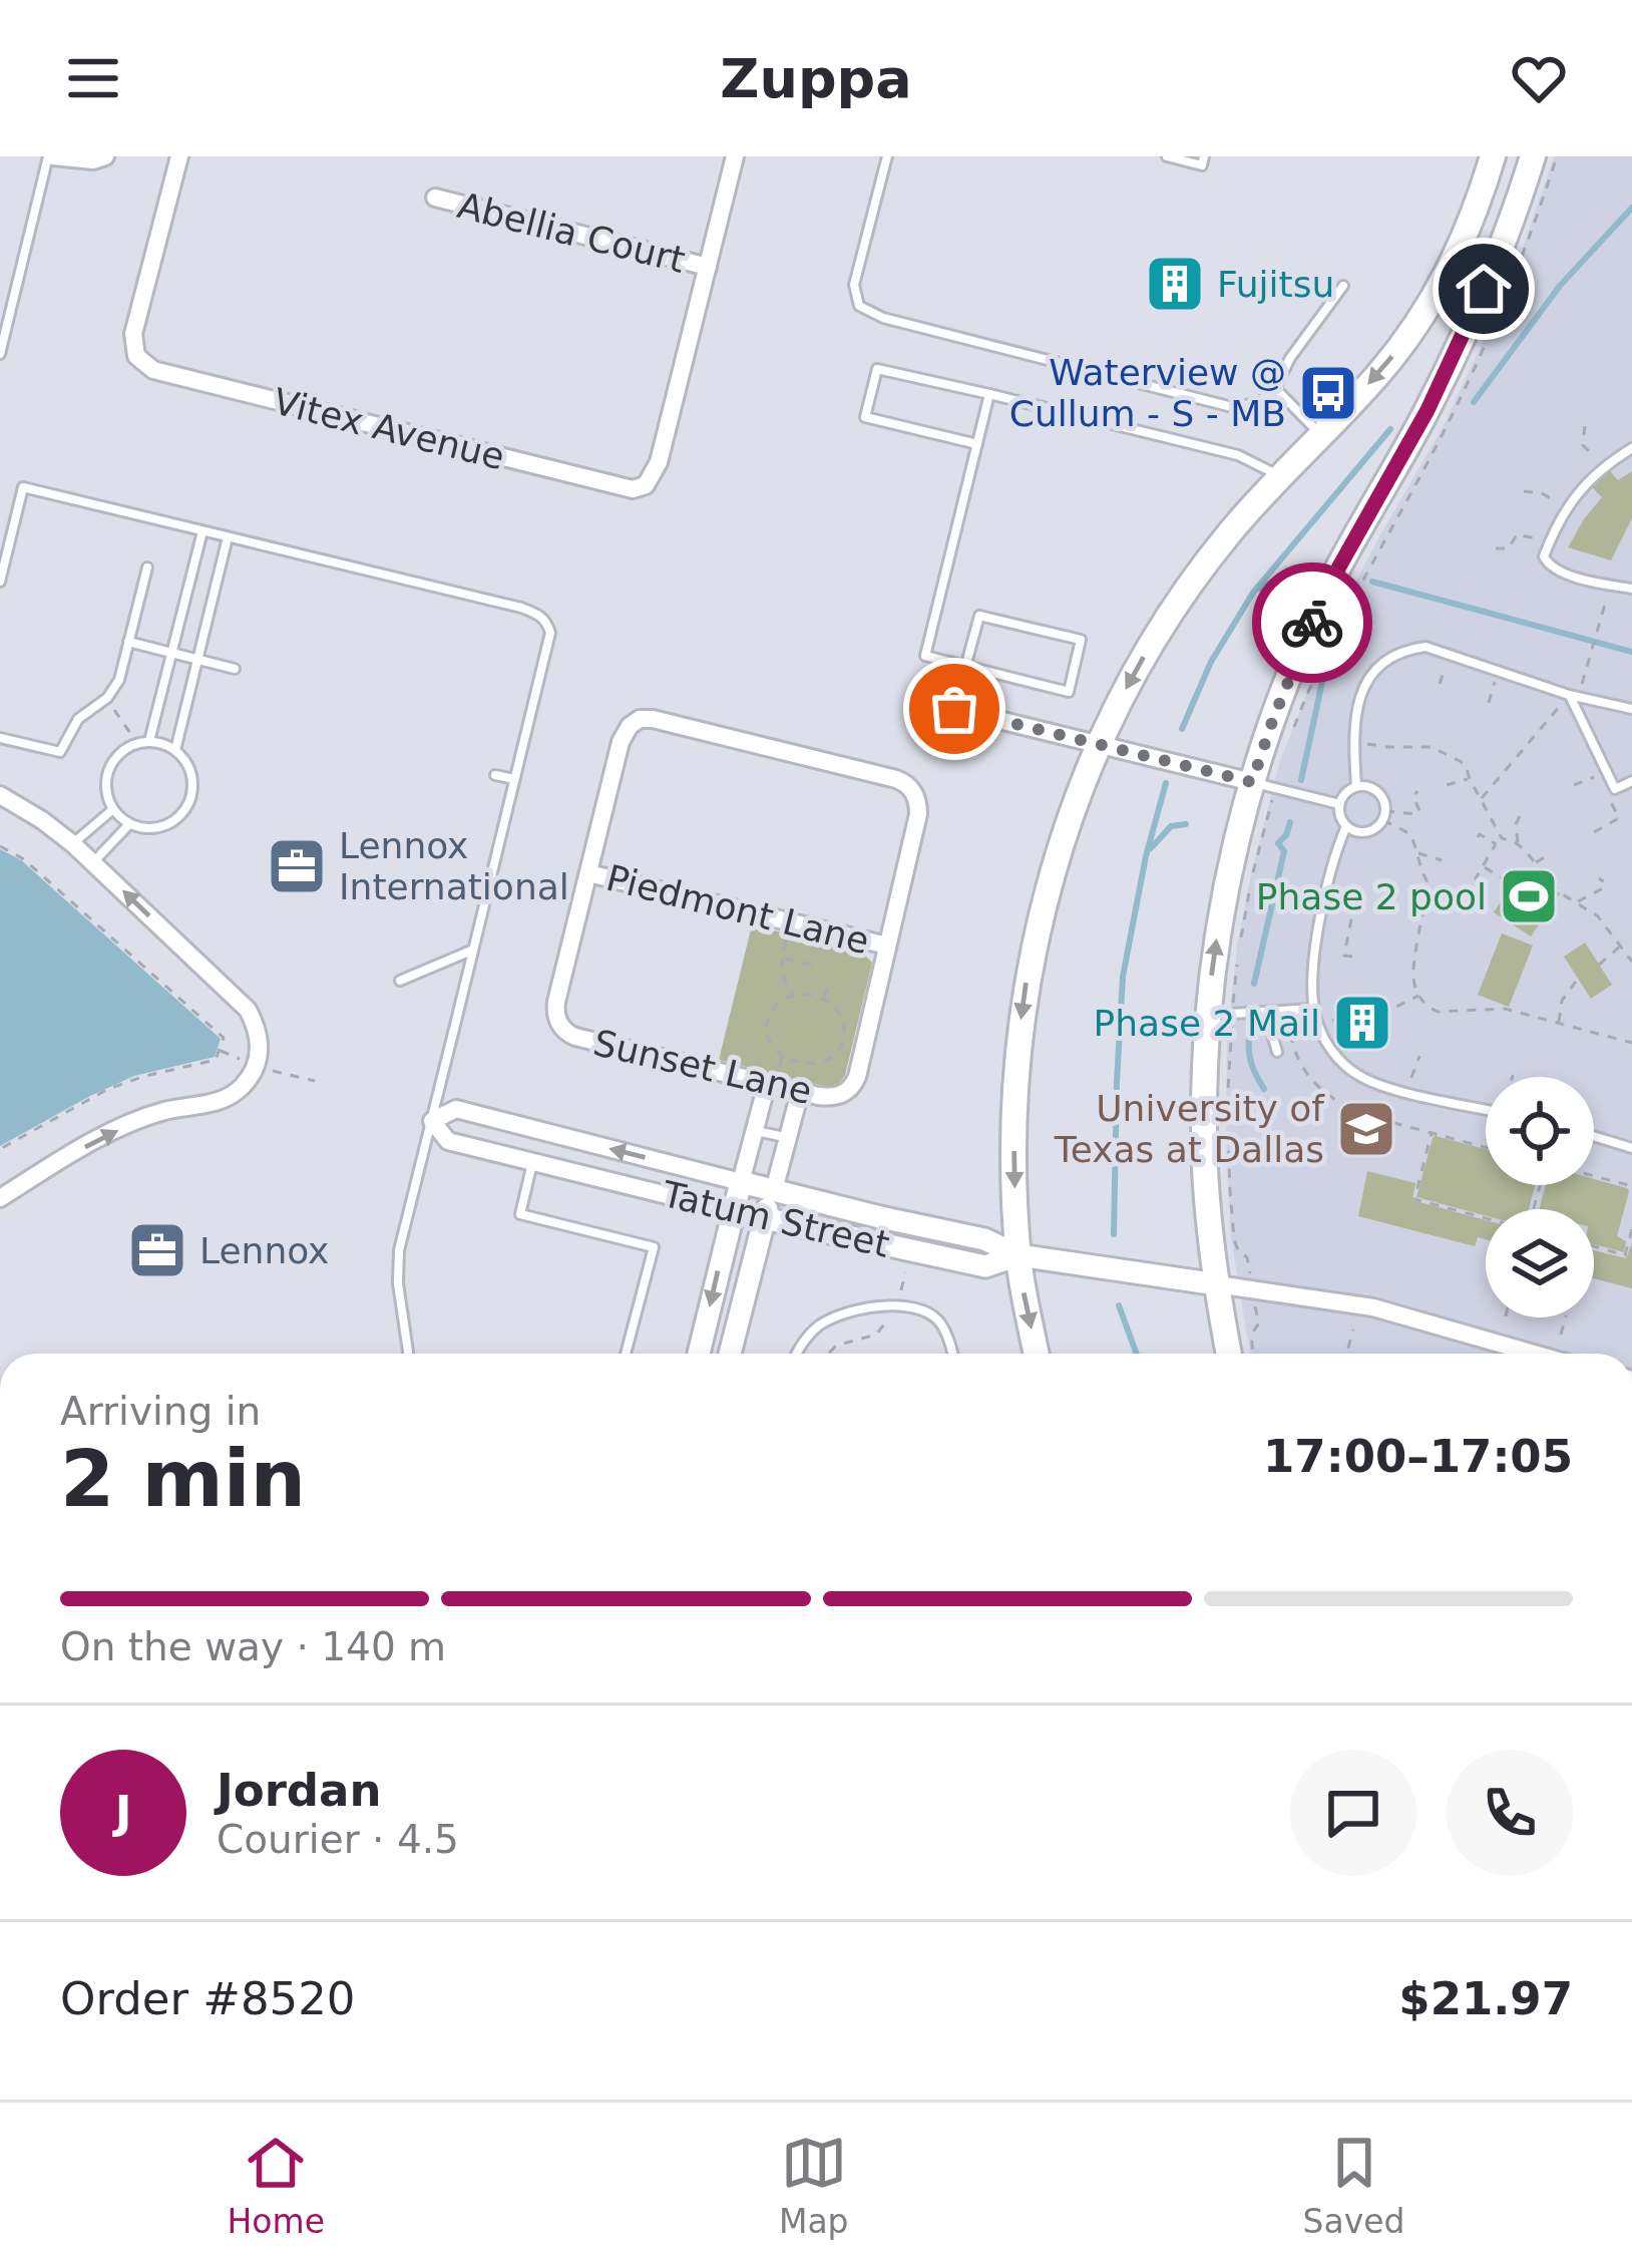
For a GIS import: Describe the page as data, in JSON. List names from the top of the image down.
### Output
{
  "streets": {
    "street": [
      "Abellia Court",
      "Vitex Avenue",
      "Piedmont Lane",
      "Sunset Lane",
      "Tatum Street"
    ]
  },
  "crossings": [
    ["Abellia Court", "Vitex Avenue"],
    ["Piedmont Lane", "Sunset Lane"]
  ],
  "places": {
    "building": ["Fujitsu", "Phase 2 Mail"],
    "bus stop": ["Waterview @ Cullum - S - MB"],
    "office": ["Lennox International", "Lennox"],
    "sports": ["Phase 2 pool"],
    "school or university": ["University of Texas at Dallas"]
  },
  "page": {
    "header": "Zuppa",
    "heading": ["2 min", "Arriving in", "17:00–17:05"],
    "panel": [
      "Jordan",
      "Courier · 4.5",
      "Order #8520",
      "$21.97"
    ],
    "bar": "On the way · 140 m",
    "round": "J",
    "tabs": ["Home", "Map", "Saved"]
  }
}
